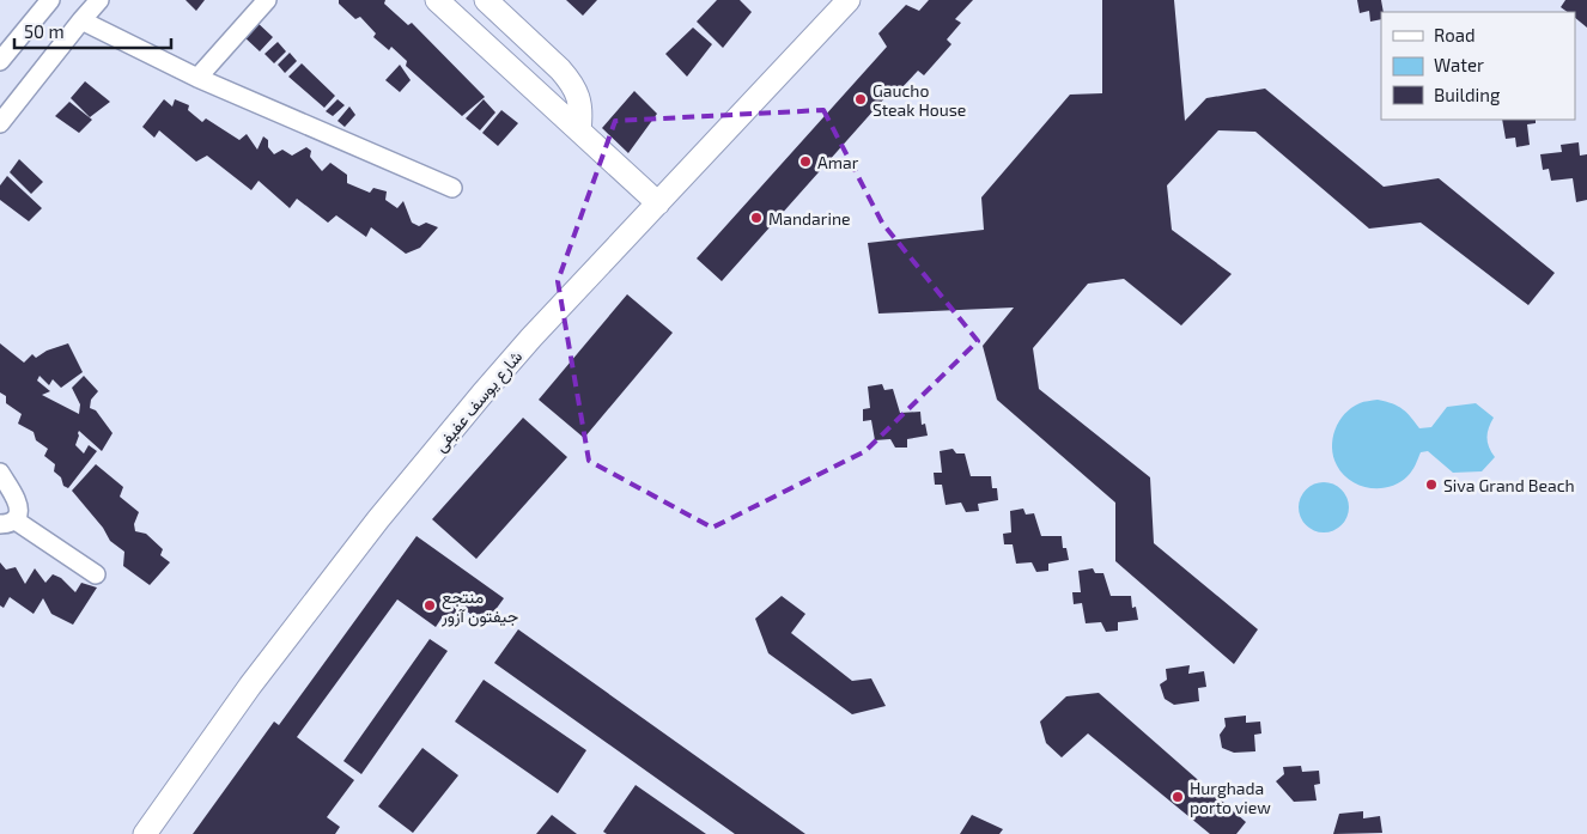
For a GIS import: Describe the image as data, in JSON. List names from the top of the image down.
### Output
{
  "streets": {
    "street": ["شارع يوسف عفيفى"]
  },
  "places": [
    "Gaucho Steak House",
    "Amar",
    "Mandarine",
    "Siva Grand Beach",
    "منتجع جيفتون آزور",
    "Hurghada porto view"
  ],
  "legend": ["Road", "Water", "Building"],
  "scale_bar": "50 m"
}
